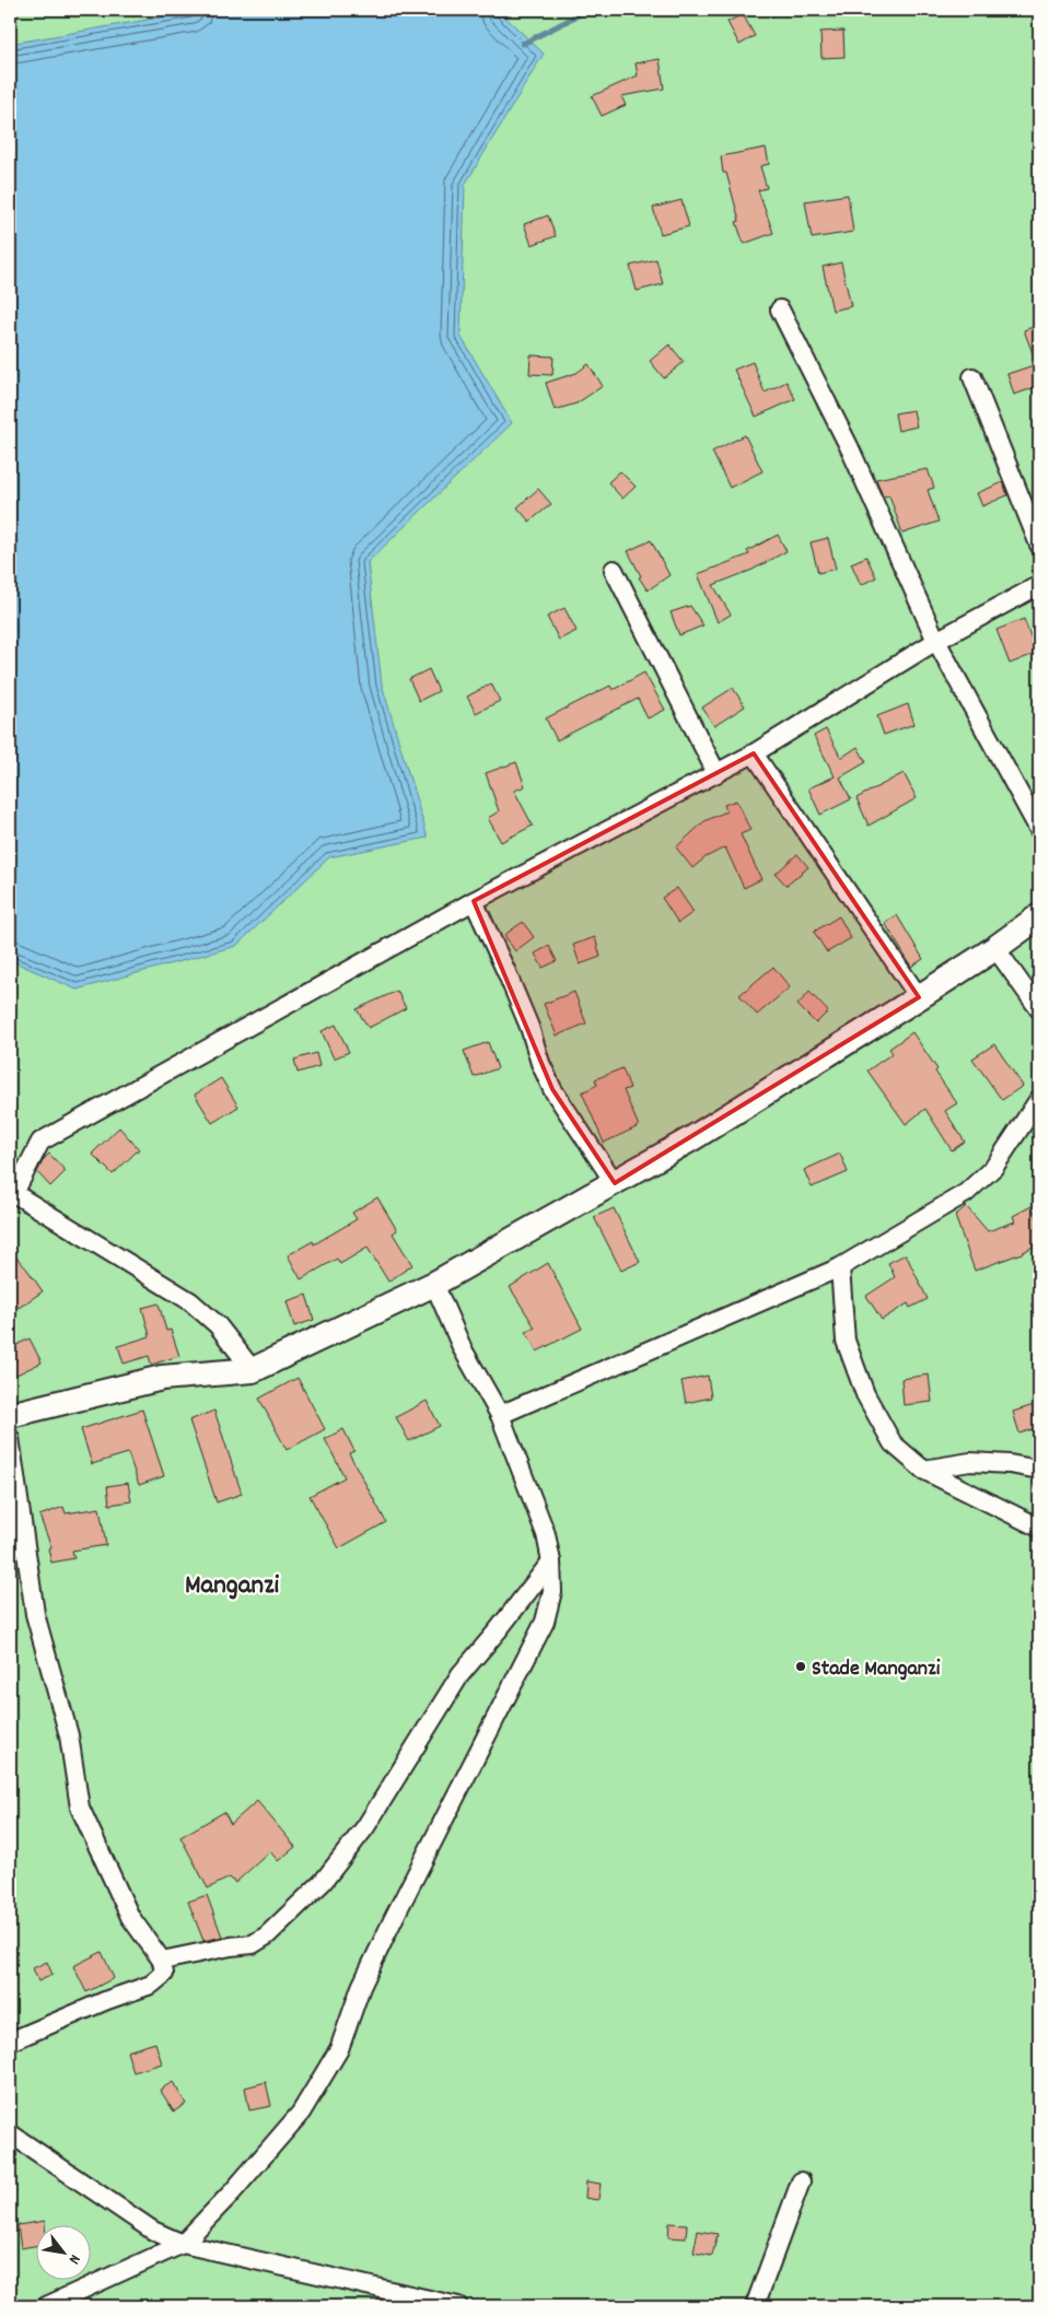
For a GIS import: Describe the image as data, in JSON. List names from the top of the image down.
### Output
{
  "districts": ["Manganzi"],
  "places": ["Stade Manganzi"],
  "north": "bottom right"
}
